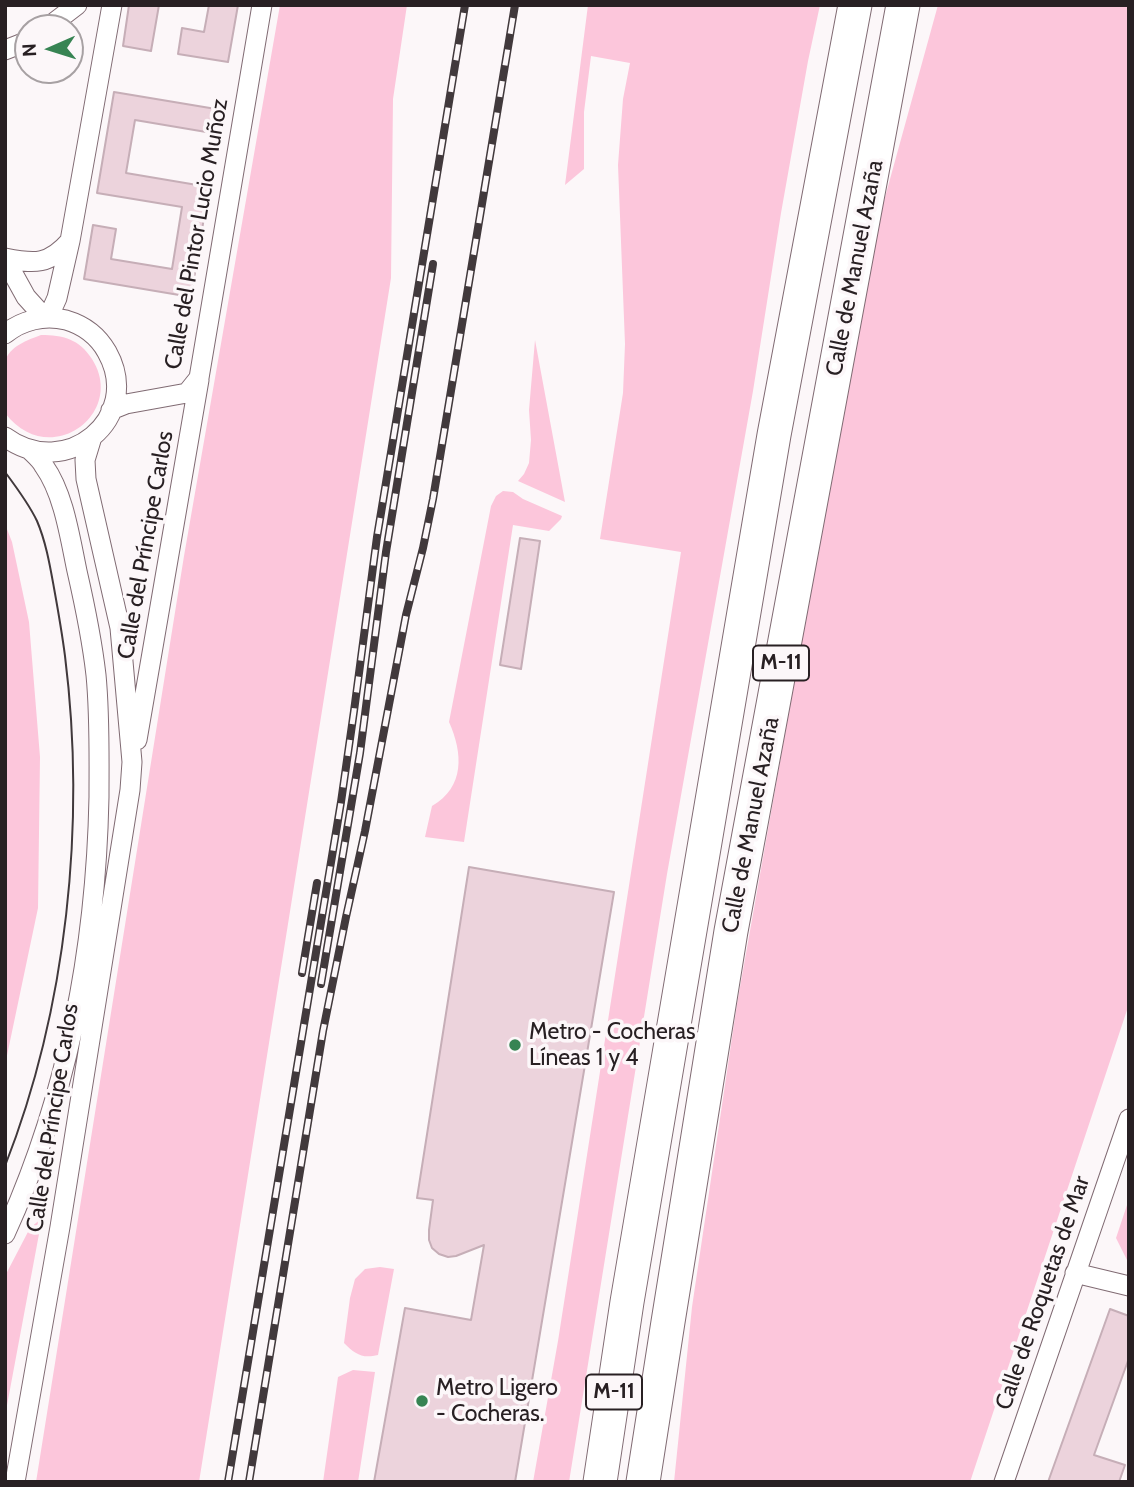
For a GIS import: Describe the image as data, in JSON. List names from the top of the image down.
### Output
{
  "streets": {
    "highway": ["Calle de Manuel Azaña", "M-11"],
    "street": ["Calle del Pintor Lucio Muñoz", "Calle del Príncipe Carlos", "Calle de Roquetas de Mar"]
  },
  "crossings": [
    ["Calle del Pintor Lucio Muñoz", "Calle del Príncipe Carlos"]
  ],
  "places": ["Metro - Cocheras Líneas 1 y 4", "Metro Ligero - Cocheras."],
  "north": "left"
}
